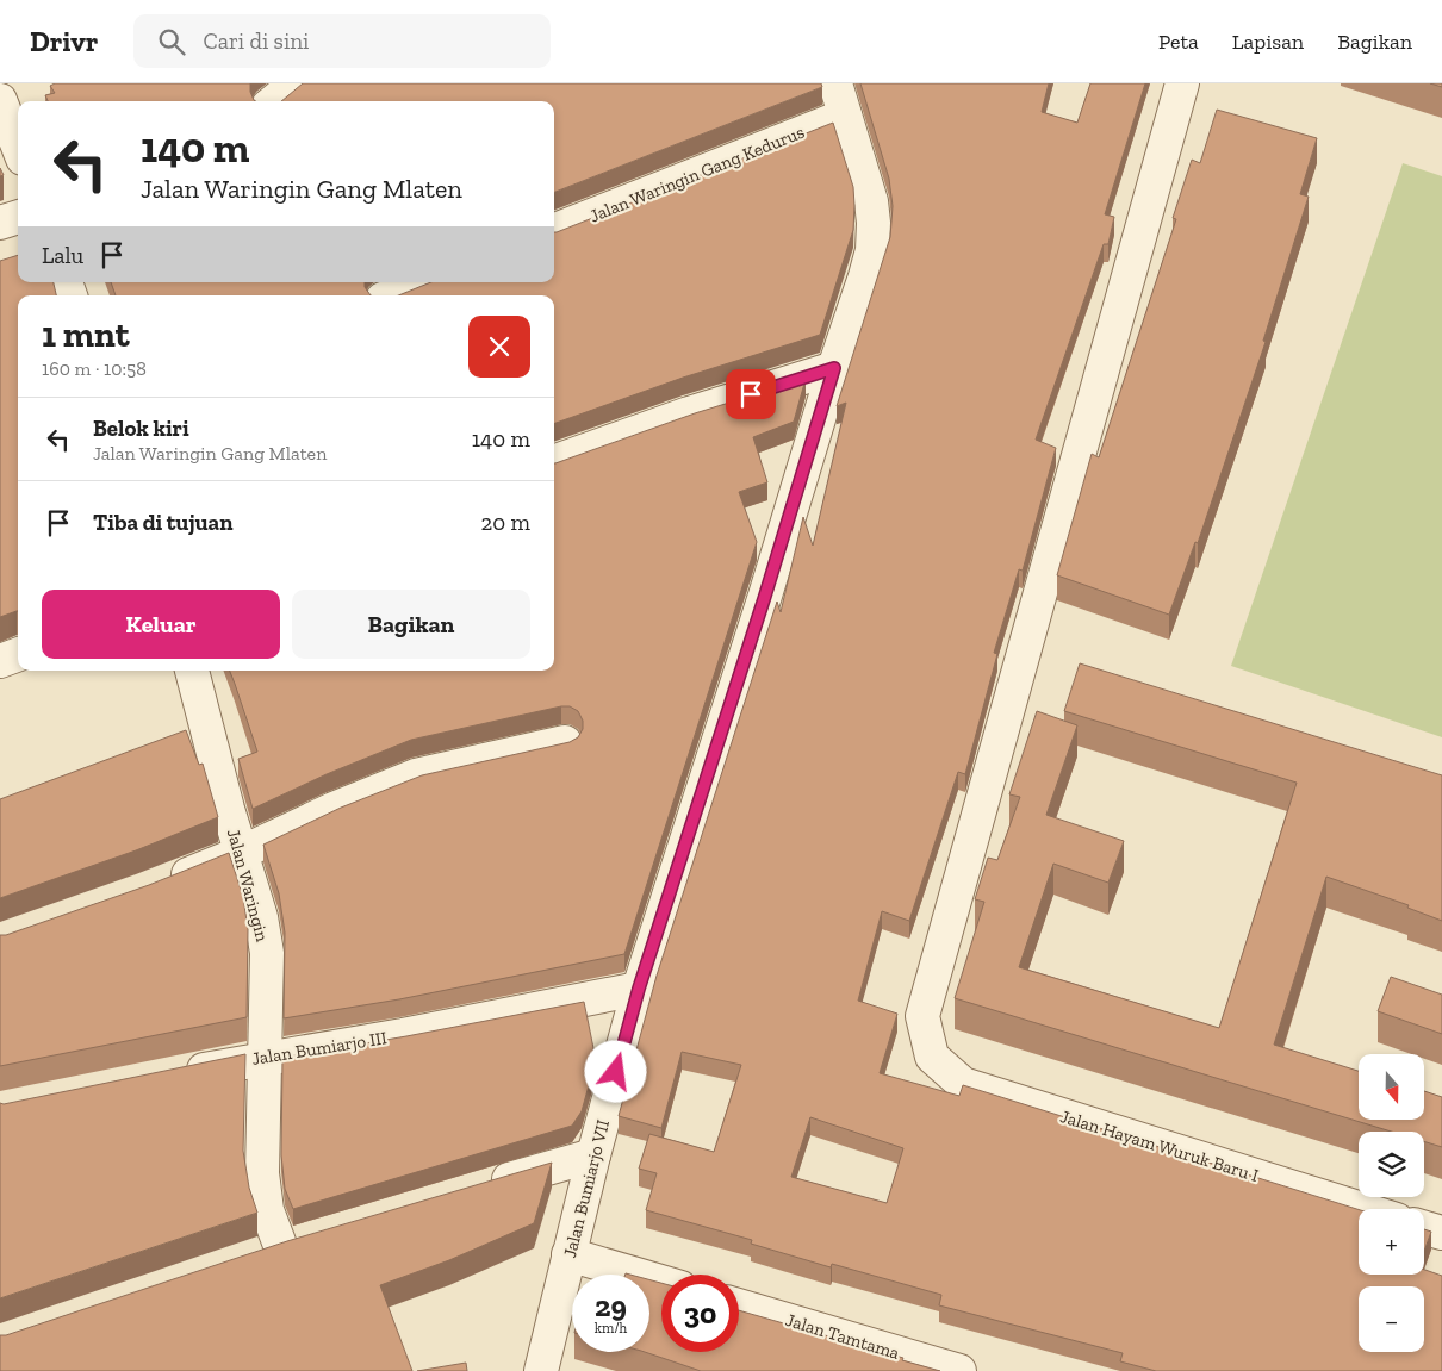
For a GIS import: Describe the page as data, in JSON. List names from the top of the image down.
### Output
{
  "streets": {
    "street": [
      "Jalan Waringin Gang Kedurus",
      "Jalan Waringin",
      "Jalan Bumiarjo III",
      "Jalan Hayam Wuruk Baru I",
      "Jalan Bumiarjo VII",
      "Jalan Tamtama"
    ]
  },
  "crossings": [
    ["Jalan Waringin Gang Kedurus", "Jalan Bumiarjo VII"],
    ["Jalan Waringin", "Jalan Bumiarjo III"],
    ["Jalan Bumiarjo III", "Jalan Bumiarjo VII"]
  ],
  "north": "bottom",
  "page": {
    "header": "Drivr",
    "search": "Cari di sini",
    "nav": ["Peta", "Lapisan", "Bagikan"],
    "turn": ["140 m", "Jalan Waringin Gang Mlaten"],
    "then": "Lalu",
    "heading": ["1 mnt", "160 m · 10:58"],
    "list": [
      {
        "name": "Belok kiri",
        "note": "Jalan Waringin Gang Mlaten",
        "value": "140 m"
      },
      {
        "name": "Tiba di tujuan",
        "value": "20 m"
      }
    ],
    "buttons": ["Keluar", "Bagikan"],
    "map_buttons": ["+", "−"],
    "speed": "29 km/h",
    "limit": "30"
  }
}
